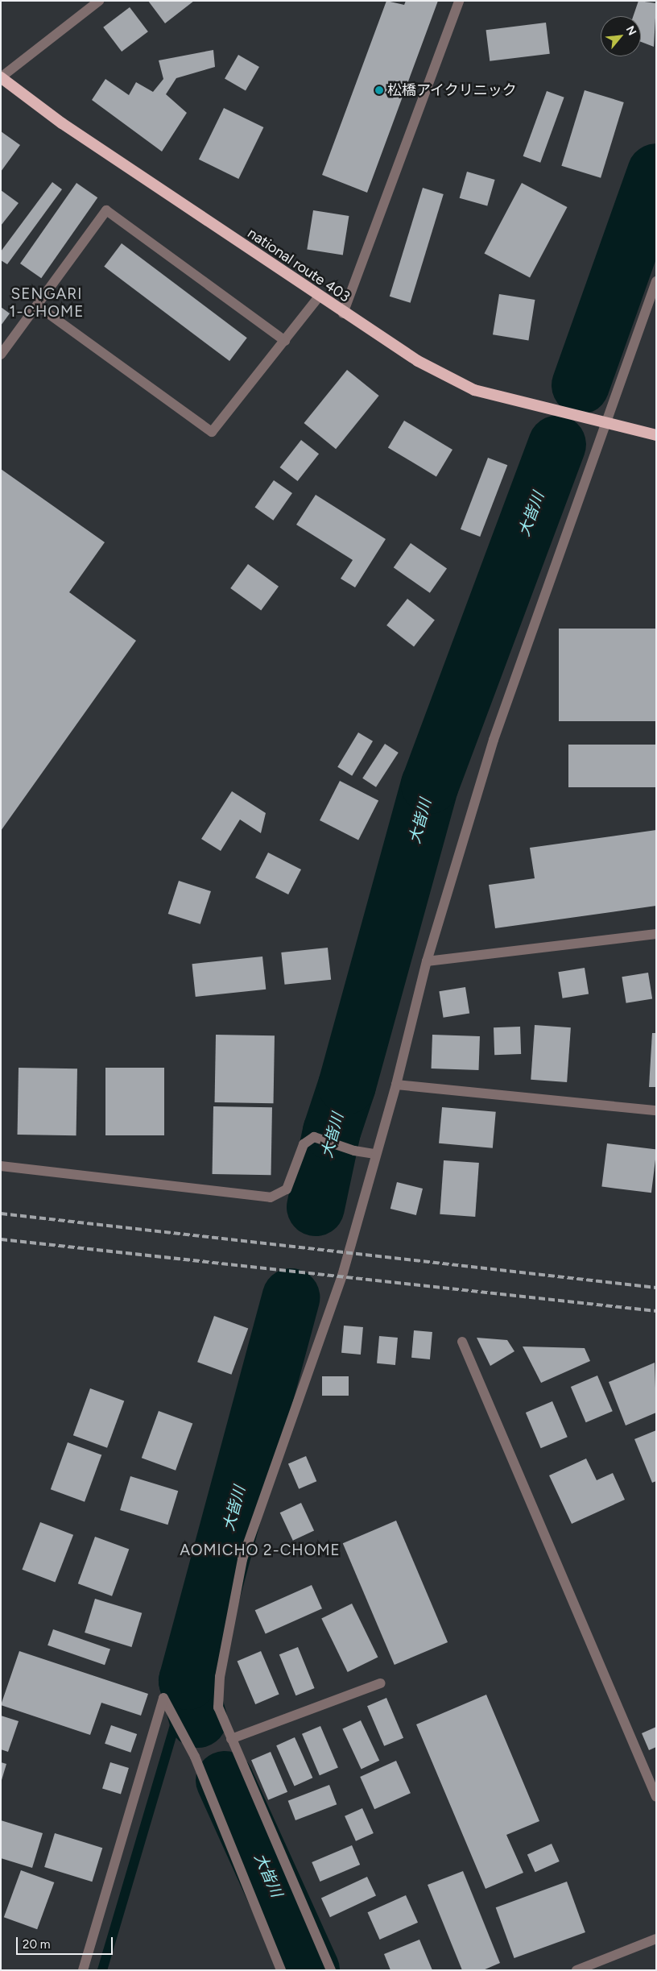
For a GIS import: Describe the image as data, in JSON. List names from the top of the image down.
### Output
{
  "streets": {
    "highway": ["national route 403"]
  },
  "districts": ["SENGARI 1-CHOME", "AOMICHO 2-CHOME"],
  "water": ["大皆川"],
  "places": ["松橋アイクリニック"],
  "scale_bar": "20 m",
  "north": "top right"
}
